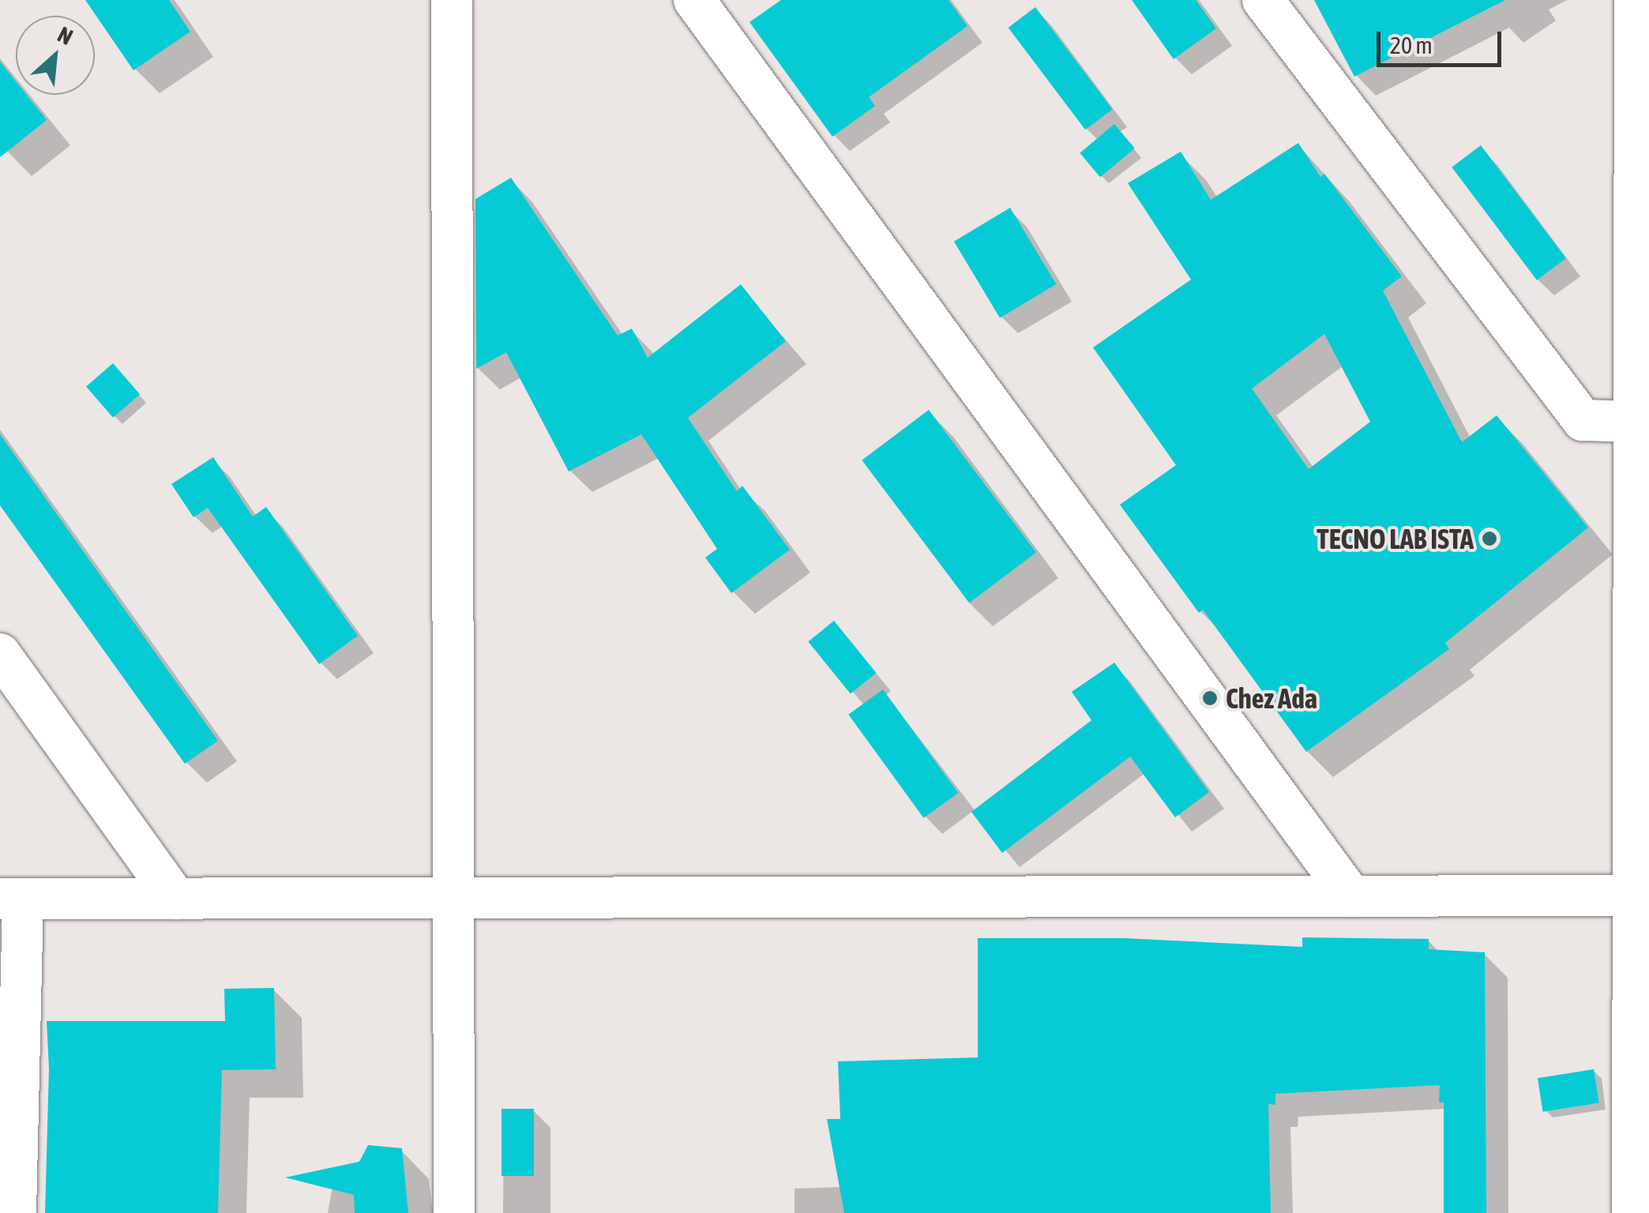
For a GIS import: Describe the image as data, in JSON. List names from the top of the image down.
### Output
{
  "places": ["TECNO LAB ISTA", "Chez Ada"],
  "scale_bar": "20 m",
  "north": "top right"
}
